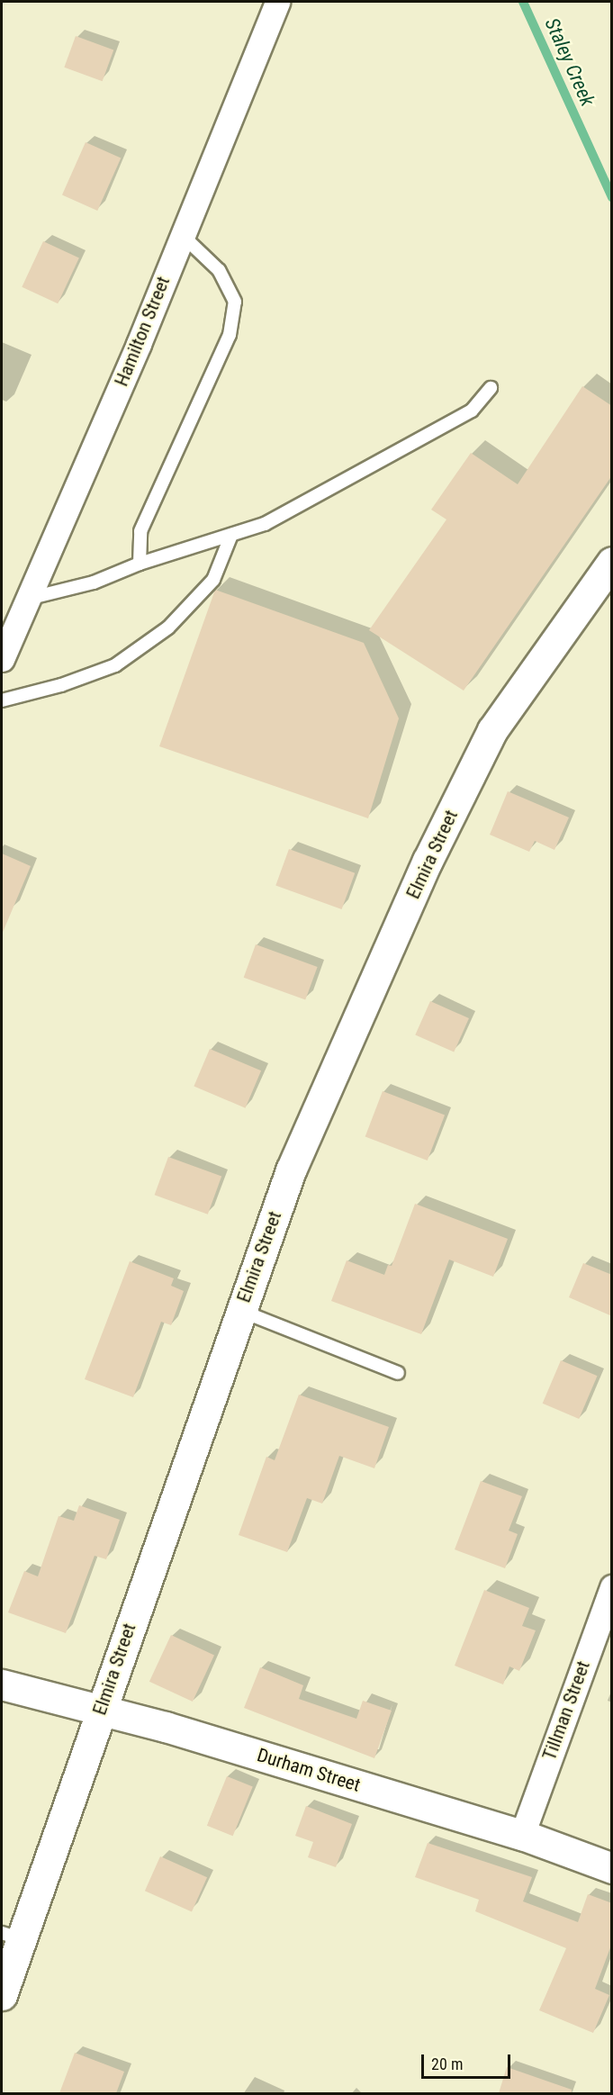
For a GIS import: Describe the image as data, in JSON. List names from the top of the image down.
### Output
{
  "streets": {
    "street": [
      "Hamilton Street",
      "Elmira Street",
      "Tillman Street",
      "Durham Street"
    ]
  },
  "crossings": [
    ["Elmira Street", "Durham Street"],
    ["Tillman Street", "Durham Street"]
  ],
  "water": ["Staley Creek"],
  "scale_bar": "20 m"
}
